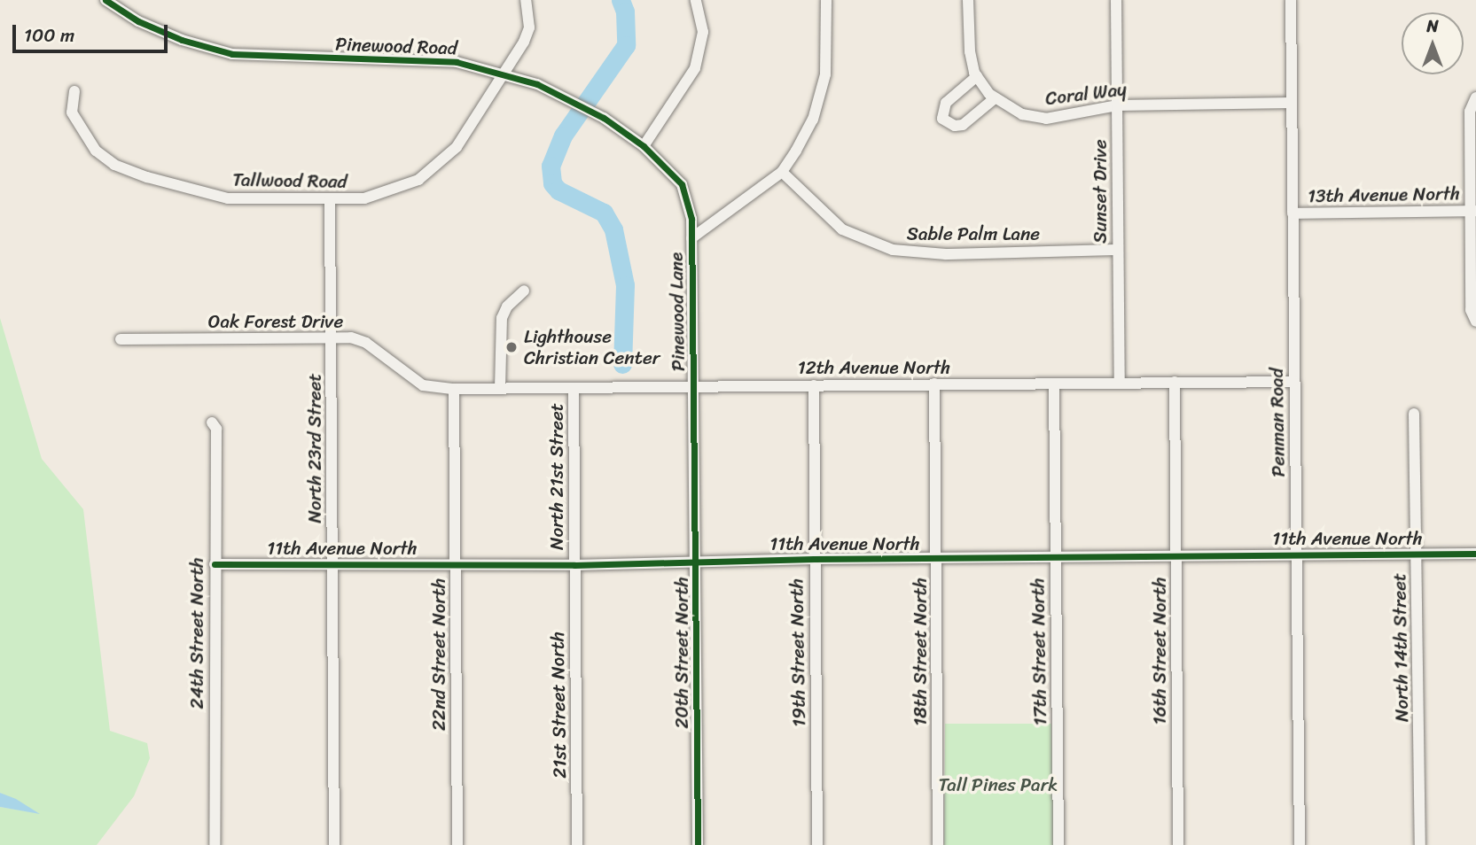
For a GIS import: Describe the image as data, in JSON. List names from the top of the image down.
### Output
{
  "streets": {
    "street": [
      "Pinewood Road",
      "Coral Way",
      "Tallwood Road",
      "Sunset Drive",
      "13th Avenue North",
      "Sable Palm Lane",
      "Pinewood Lane",
      "Oak Forest Drive",
      "12th Avenue North",
      "Penman Road",
      "North 23rd Street",
      "North 21st Street",
      "11th Avenue North",
      "24th Street North",
      "North 14th Street",
      "16th Street North",
      "18th Street North",
      "17th Street North",
      "20th Street North",
      "19th Street North",
      "22nd Street North",
      "21st Street North"
    ]
  },
  "crossings": [
    ["Pinewood Road", "Tallwood Road"],
    ["Pinewood Road", "Pinewood Lane"],
    ["Coral Way", "Sunset Drive"],
    ["Coral Way", "Penman Road"],
    ["Tallwood Road", "North 23rd Street"],
    ["Sunset Drive", "Sable Palm Lane"],
    ["Sunset Drive", "12th Avenue North"],
    ["13th Avenue North", "Penman Road"],
    ["Pinewood Lane", "12th Avenue North"],
    ["Pinewood Lane", "20th Street North"],
    ["Oak Forest Drive", "12th Avenue North"],
    ["Oak Forest Drive", "North 23rd Street"],
    ["Oak Forest Drive", "22nd Street North"],
    ["12th Avenue North", "Penman Road"],
    ["12th Avenue North", "North 21st Street"],
    ["12th Avenue North", "16th Street North"],
    ["12th Avenue North", "18th Street North"],
    ["12th Avenue North", "17th Street North"],
    ["12th Avenue North", "20th Street North"],
    ["12th Avenue North", "19th Street North"],
    ["12th Avenue North", "22nd Street North"],
    ["Penman Road", "11th Avenue North"],
    ["North 23rd Street", "11th Avenue North"],
    ["North 21st Street", "11th Avenue North"],
    ["North 21st Street", "21st Street North"],
    ["11th Avenue North", "24th Street North"],
    ["11th Avenue North", "North 14th Street"],
    ["11th Avenue North", "16th Street North"],
    ["11th Avenue North", "18th Street North"],
    ["11th Avenue North", "17th Street North"],
    ["11th Avenue North", "20th Street North"],
    ["11th Avenue North", "19th Street North"],
    ["11th Avenue North", "22nd Street North"],
    ["11th Avenue North", "21st Street North"]
  ],
  "parks": ["Tall Pines Park"],
  "places": ["Lighthouse Christian Center"],
  "scale_bar": "100 m",
  "north": "top"
}
